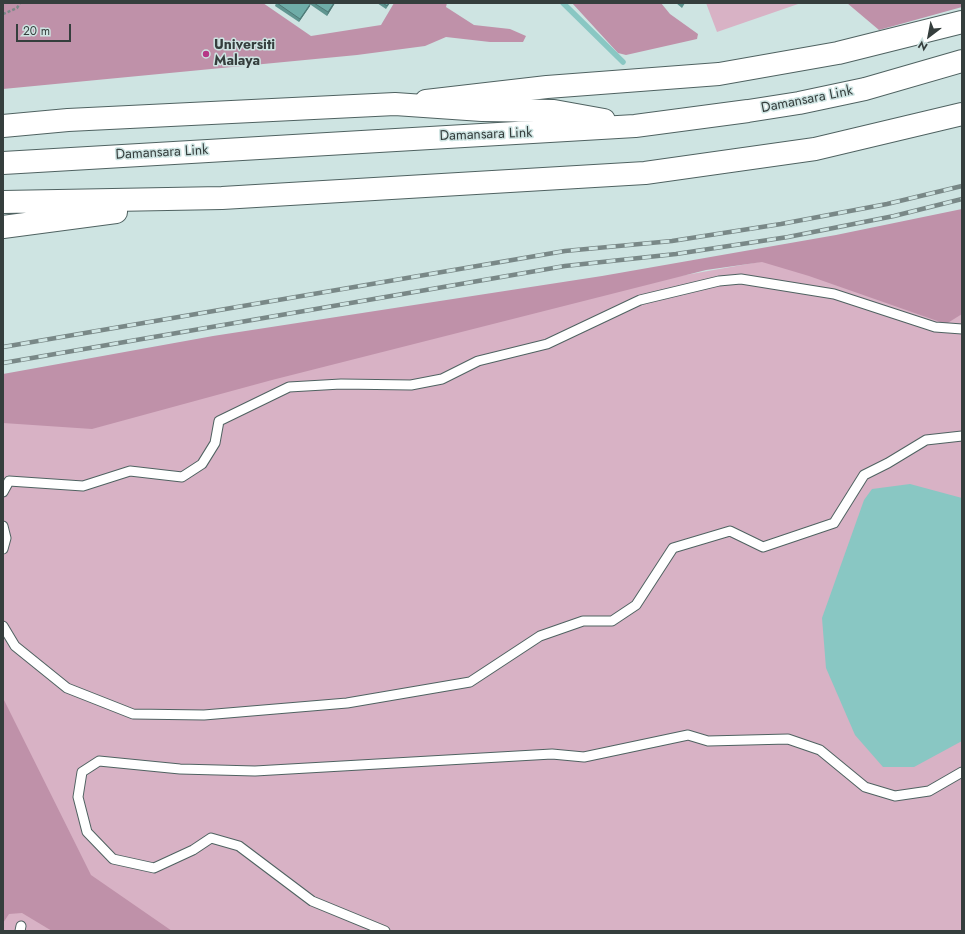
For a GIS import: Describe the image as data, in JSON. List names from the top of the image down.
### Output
{
  "streets": {
    "main road": ["Damansara Link"]
  },
  "places": ["Universiti Malaya"],
  "scale_bar": "20 m",
  "north": "bottom left"
}
